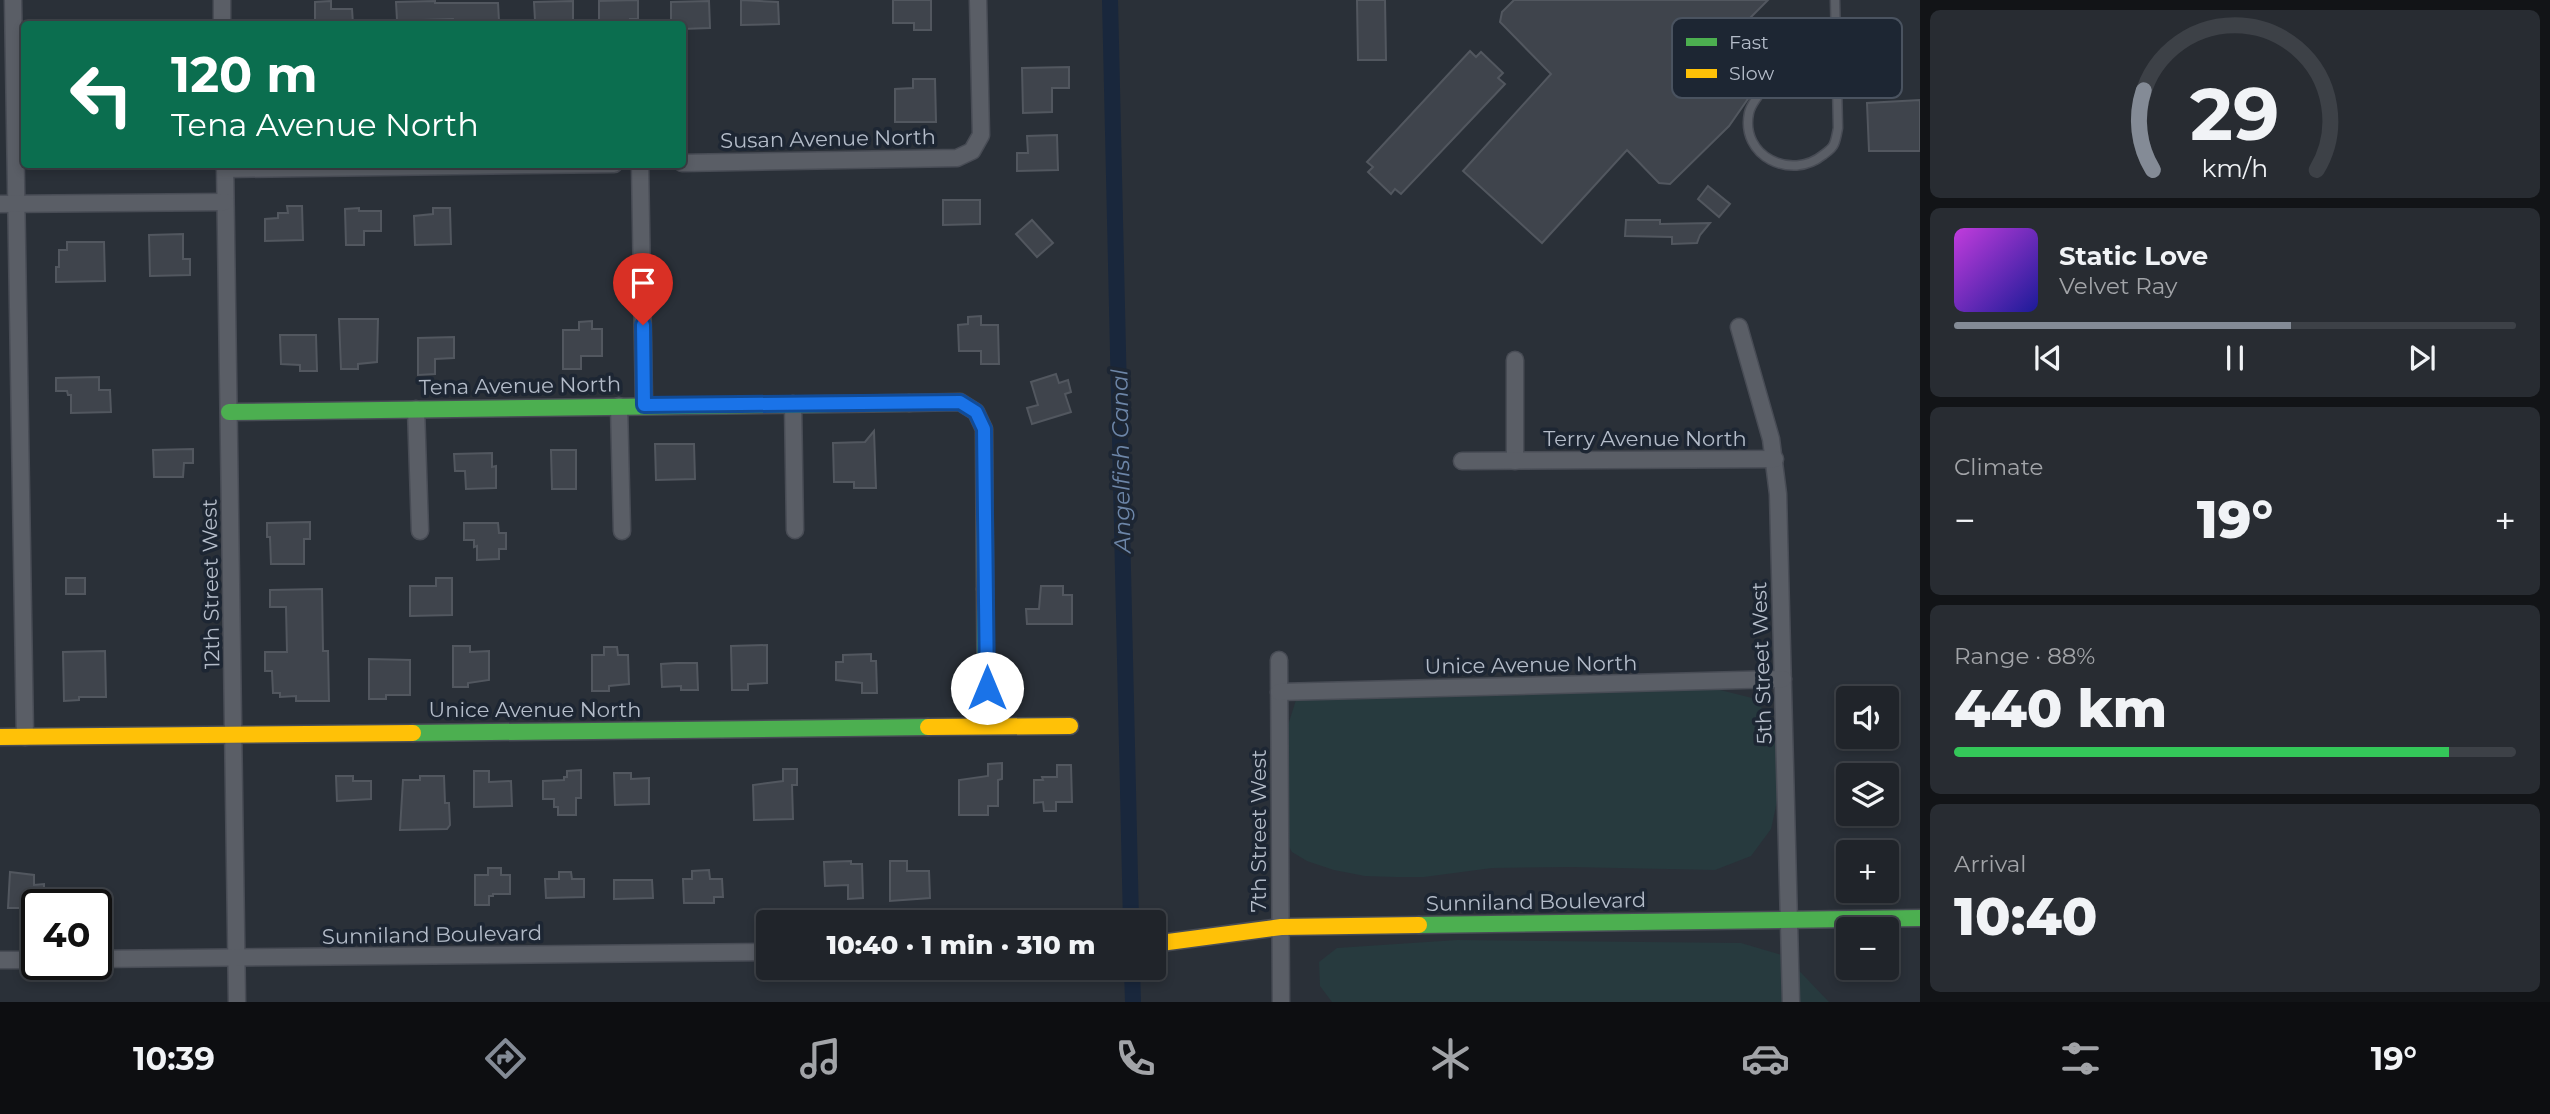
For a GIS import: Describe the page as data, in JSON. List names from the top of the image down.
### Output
{
  "streets": {
    "street": [
      "Susan Avenue North",
      "Tena Avenue North",
      "Terry Avenue North",
      "12th Street West",
      "5th Street West",
      "Unice Avenue North",
      "7th Street West",
      "Sunniland Boulevard"
    ]
  },
  "crossings": [
    ["Tena Avenue North", "12th Street West"],
    ["Tena Avenue North", "Unice Avenue North"],
    ["Terry Avenue North", "5th Street West"],
    ["12th Street West", "Unice Avenue North"],
    ["12th Street West", "Sunniland Boulevard"],
    ["5th Street West", "Unice Avenue North"],
    ["5th Street West", "Sunniland Boulevard"],
    ["Unice Avenue North", "7th Street West"],
    ["7th Street West", "Sunniland Boulevard"]
  ],
  "water": ["Angelfish Canal"],
  "legend": ["Fast", "Slow"],
  "page": {
    "turn": ["120 m", "Tena Avenue North"],
    "song": ["Static Love", "Velvet Ray"],
    "tile": [
      "Climate",
      ["Range · 88%", "440 km"],
      ["Arrival", "10:40"]
    ],
    "heat": ["−", "19°", "+"],
    "map_buttons": ["+", "−"],
    "limit": "40",
    "trip": "10:40 · 1 min · 310 m",
    "tabs": ["10:39", "19°"],
    "gauge": ["29", "km/h"]
  }
}
